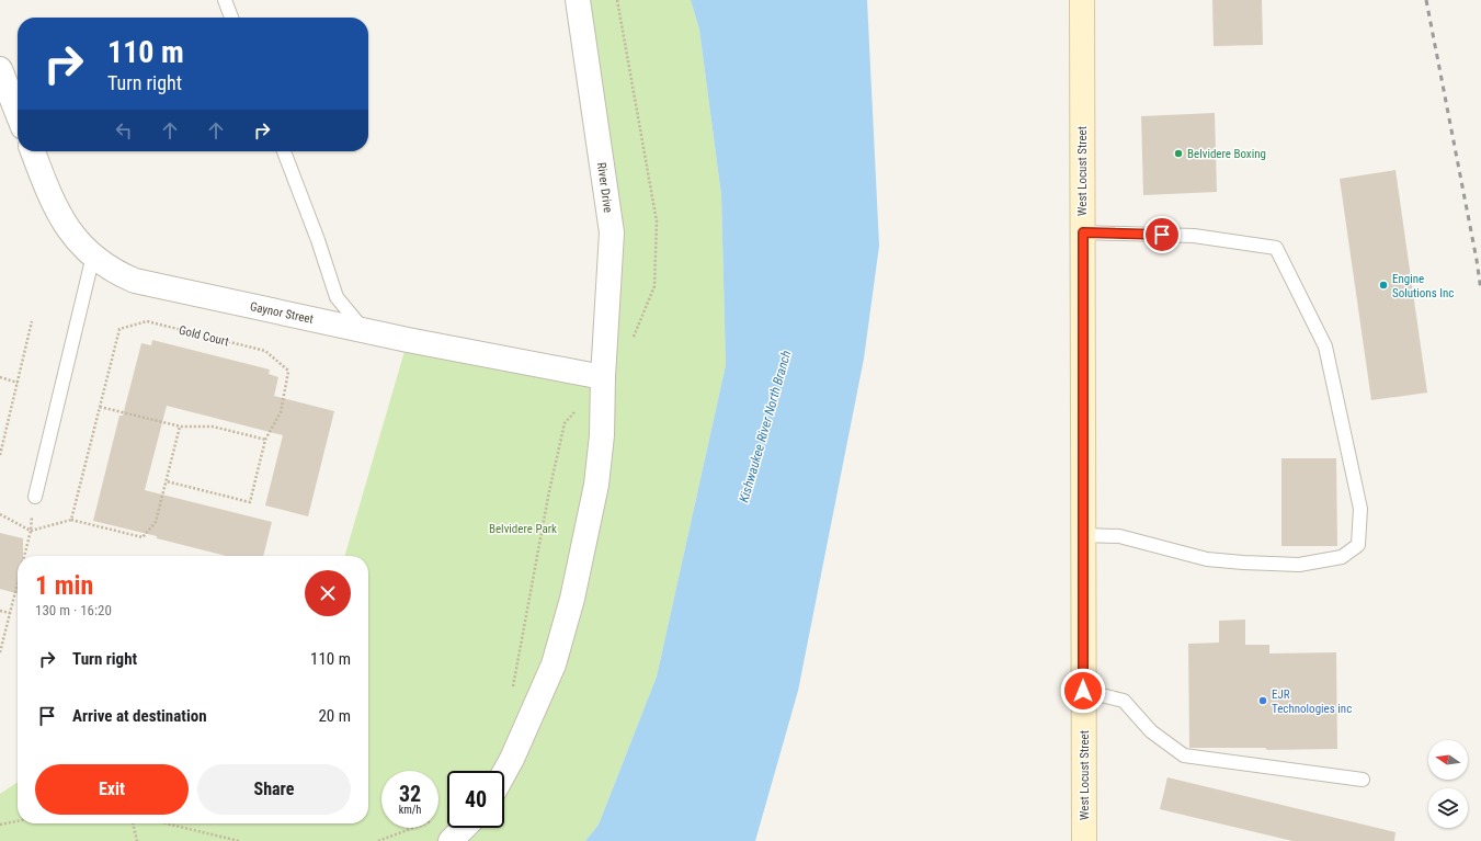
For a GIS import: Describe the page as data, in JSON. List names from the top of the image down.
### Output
{
  "streets": {
    "street": ["West Locust Street", "River Drive", "Gaynor Street"],
    "path": ["Gold Court"]
  },
  "crossings": [
    ["River Drive", "Gaynor Street"]
  ],
  "water": ["Kishwaukee River North Branch"],
  "parks": ["Belvidere Park"],
  "places": ["Belvidere Boxing", "Engine Solutions Inc", "EJR Technologies inc"],
  "north": "left",
  "page": {
    "turn": ["110 m", "Turn right"],
    "heading": ["1 min", "130 m · 16:20"],
    "list": [
      {
        "name": "Turn right",
        "value": "110 m"
      },
      {
        "name": "Arrive at destination",
        "value": "20 m"
      }
    ],
    "buttons": ["Exit", "Share"],
    "speed": "32 km/h",
    "limit": "40"
  }
}
